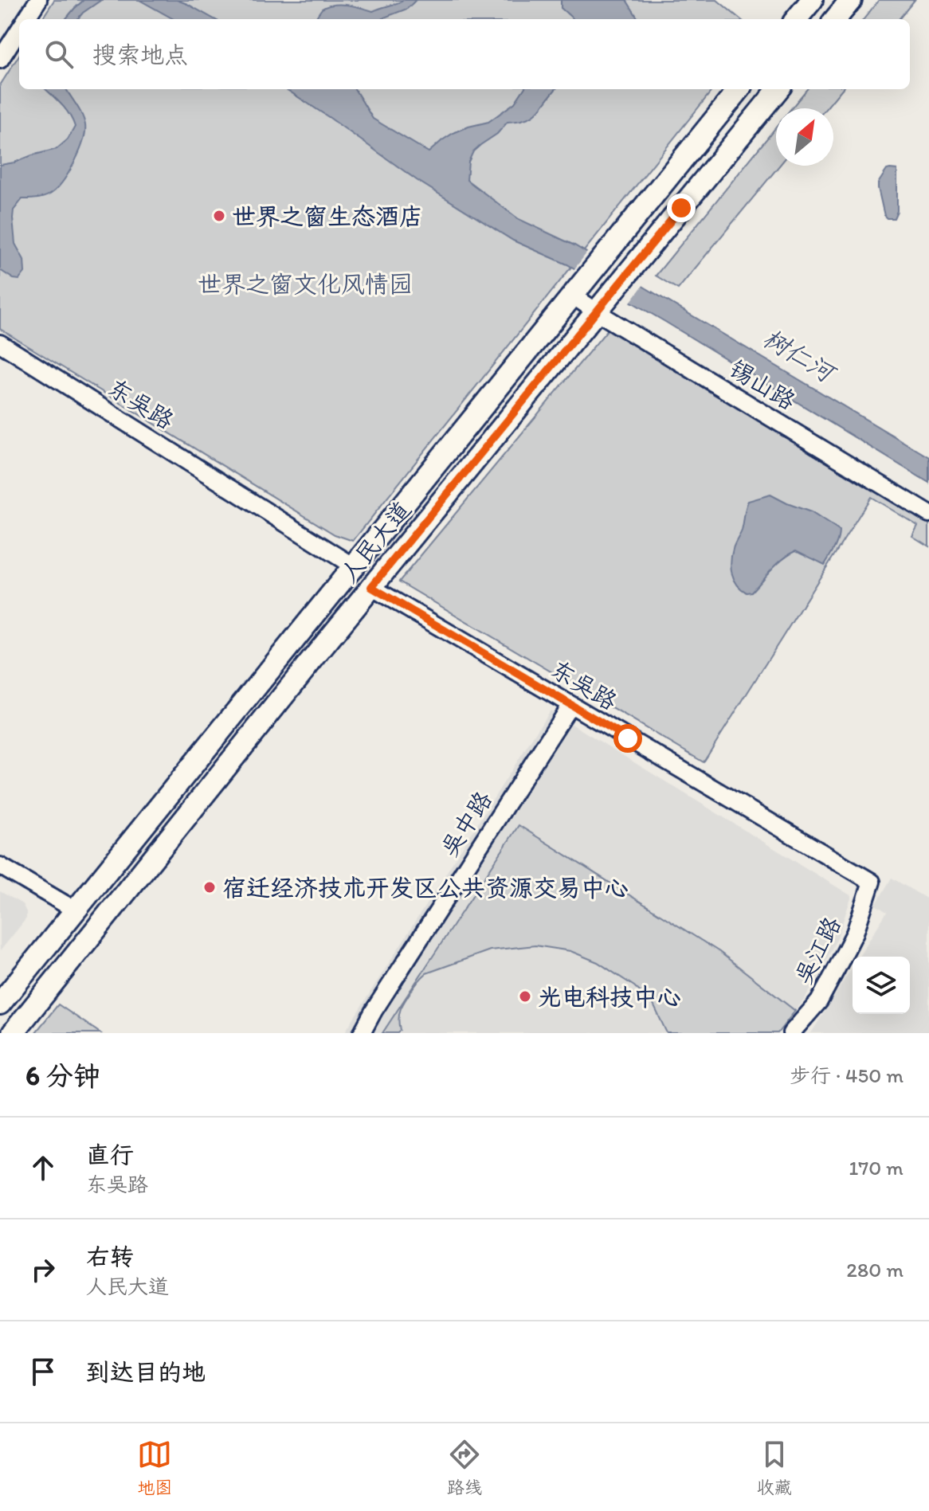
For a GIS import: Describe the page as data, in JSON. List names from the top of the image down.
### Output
{
  "streets": {
    "main road": ["人民大道"],
    "street": [
      "锡山路",
      "东吴路",
      "吴中路",
      "吴江路"
    ]
  },
  "crossings": [
    ["锡山路", "人民大道"],
    ["东吴路", "人民大道"],
    ["东吴路", "吴中路"],
    ["东吴路", "吴江路"]
  ],
  "water": ["树仁河"],
  "parks": ["世界之窗文化风情园"],
  "places": ["世界之窗生态酒店", "宿迁经济技术开发区公共资源交易中心", "光电科技中心"],
  "north": "top right",
  "page": {
    "search": "搜索地点",
    "heading": ["6 分钟", "步行 · 450 m"],
    "list": [
      ["直行", "东吴路", "170 m"],
      ["右转", "人民大道", "280 m"],
      "到达目的地"
    ],
    "nav": ["地图", "路线", "收藏"]
  }
}
